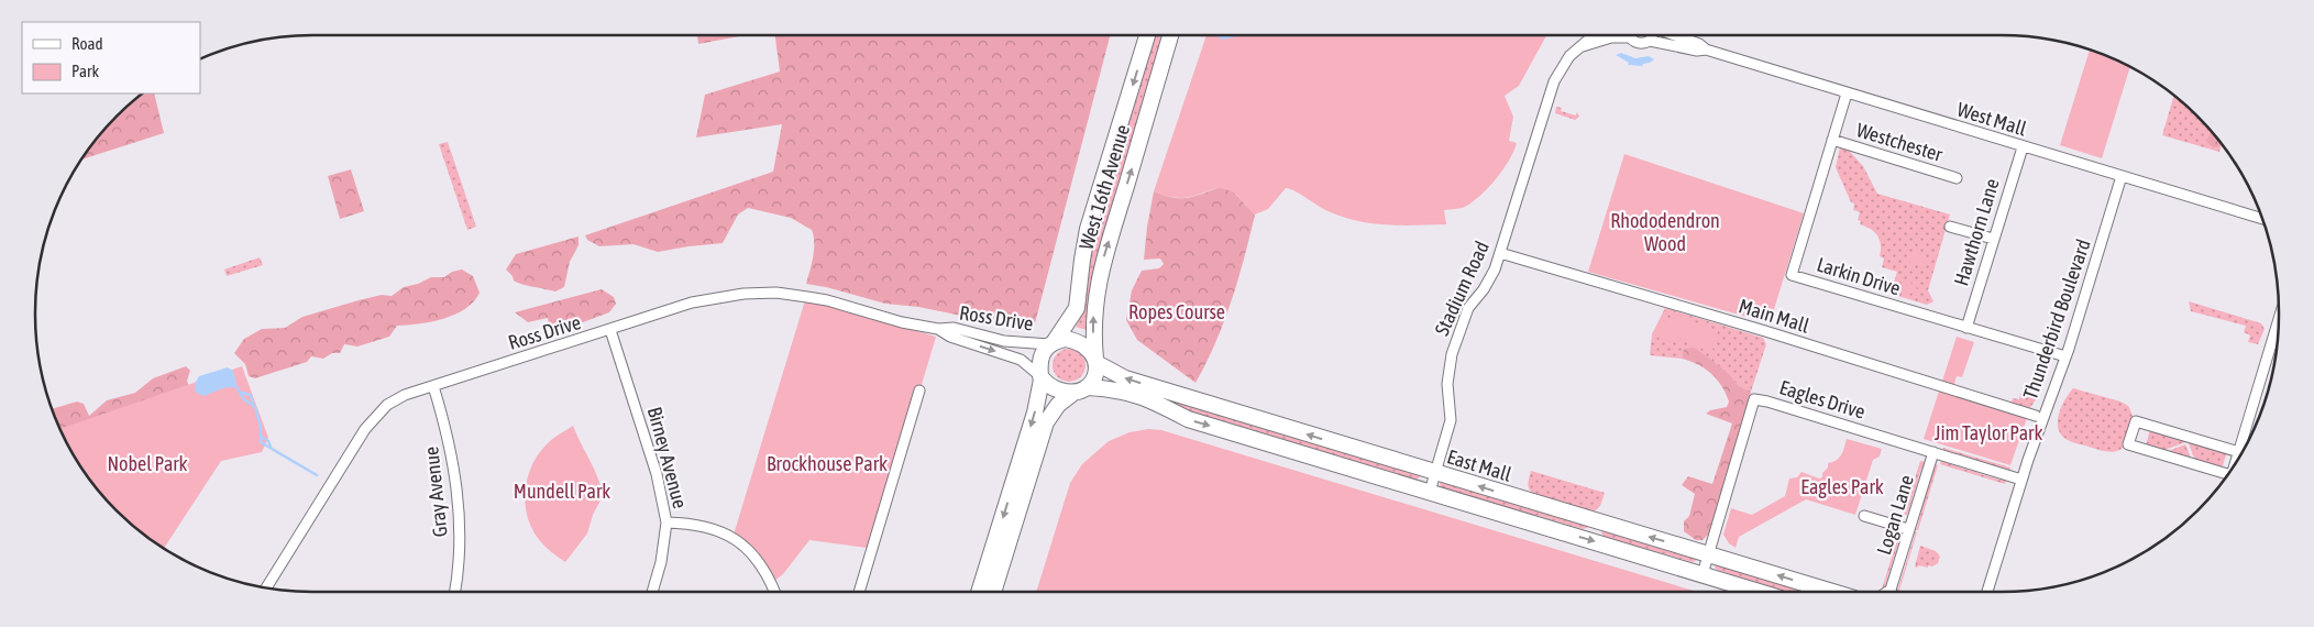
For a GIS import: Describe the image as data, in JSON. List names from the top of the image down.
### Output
{
  "streets": {
    "street": [
      "West Mall",
      "Westchester",
      "West 16th Avenue",
      "Hawthorn Lane",
      "Larkin Drive",
      "Stadium Road",
      "Main Mall",
      "Ross Drive",
      "Thunderbird Boulevard",
      "Eagles Drive",
      "Birney Avenue",
      "East Mall",
      "Gray Avenue",
      "Logan Lane"
    ]
  },
  "crossings": [
    ["West Mall", "Hawthorn Lane"],
    ["West Mall", "Larkin Drive"],
    ["West Mall", "Thunderbird Boulevard"],
    ["Westchester", "Larkin Drive"],
    ["West 16th Avenue", "Ross Drive"],
    ["West 16th Avenue", "East Mall"],
    ["Hawthorn Lane", "Larkin Drive"],
    ["Larkin Drive", "Thunderbird Boulevard"],
    ["Stadium Road", "Main Mall"],
    ["Stadium Road", "East Mall"],
    ["Ross Drive", "Birney Avenue"],
    ["Ross Drive", "East Mall"],
    ["Ross Drive", "Gray Avenue"],
    ["Thunderbird Boulevard", "Eagles Drive"],
    ["Eagles Drive", "East Mall"],
    ["Eagles Drive", "Logan Lane"]
  ],
  "parks": [
    "Rhododendron Wood",
    "Ropes Course",
    "Jim Taylor Park",
    "Nobel Park",
    "Brockhouse Park",
    "Eagles Park",
    "Mundell Park"
  ],
  "legend": ["Road", "Park"]
}
